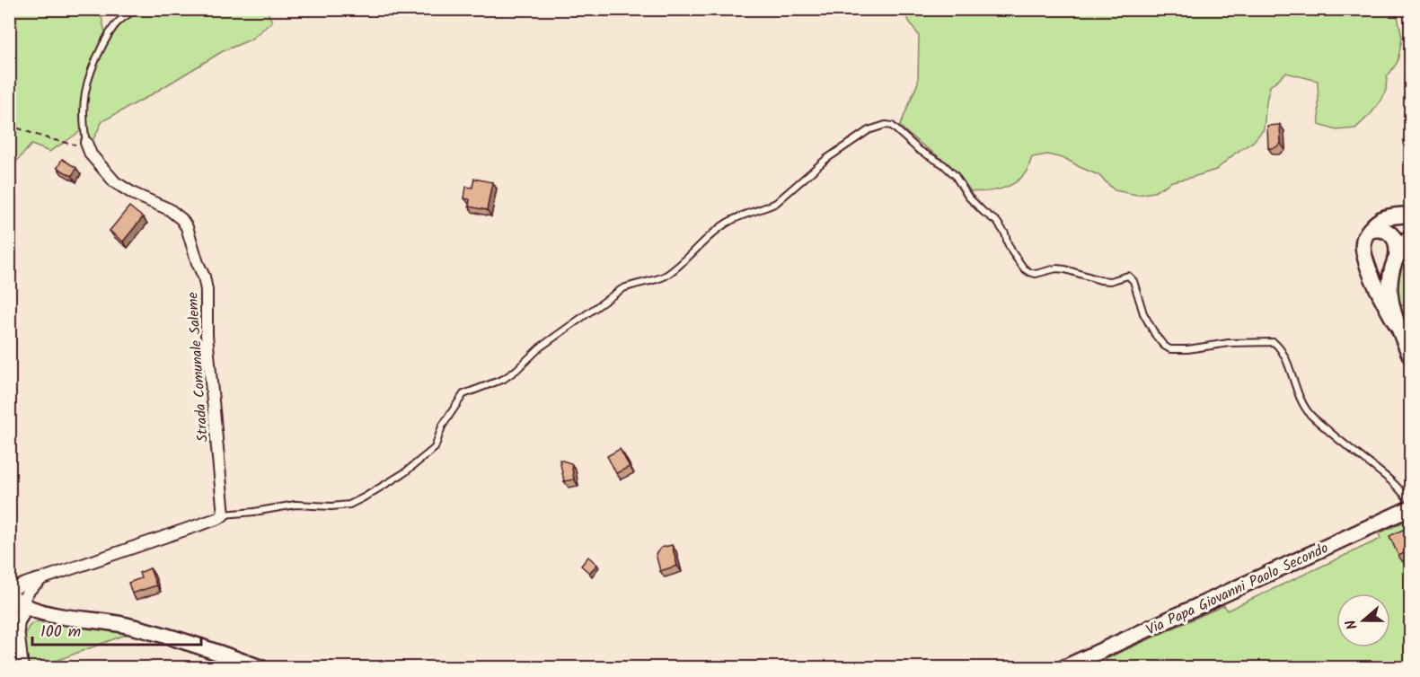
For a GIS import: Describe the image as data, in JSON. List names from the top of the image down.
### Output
{
  "streets": {
    "main road": ["Via Papa Giovanni Paolo Secondo"],
    "street": ["Strada Comunale Saleme"]
  },
  "scale_bar": "100 m",
  "north": "left"
}
